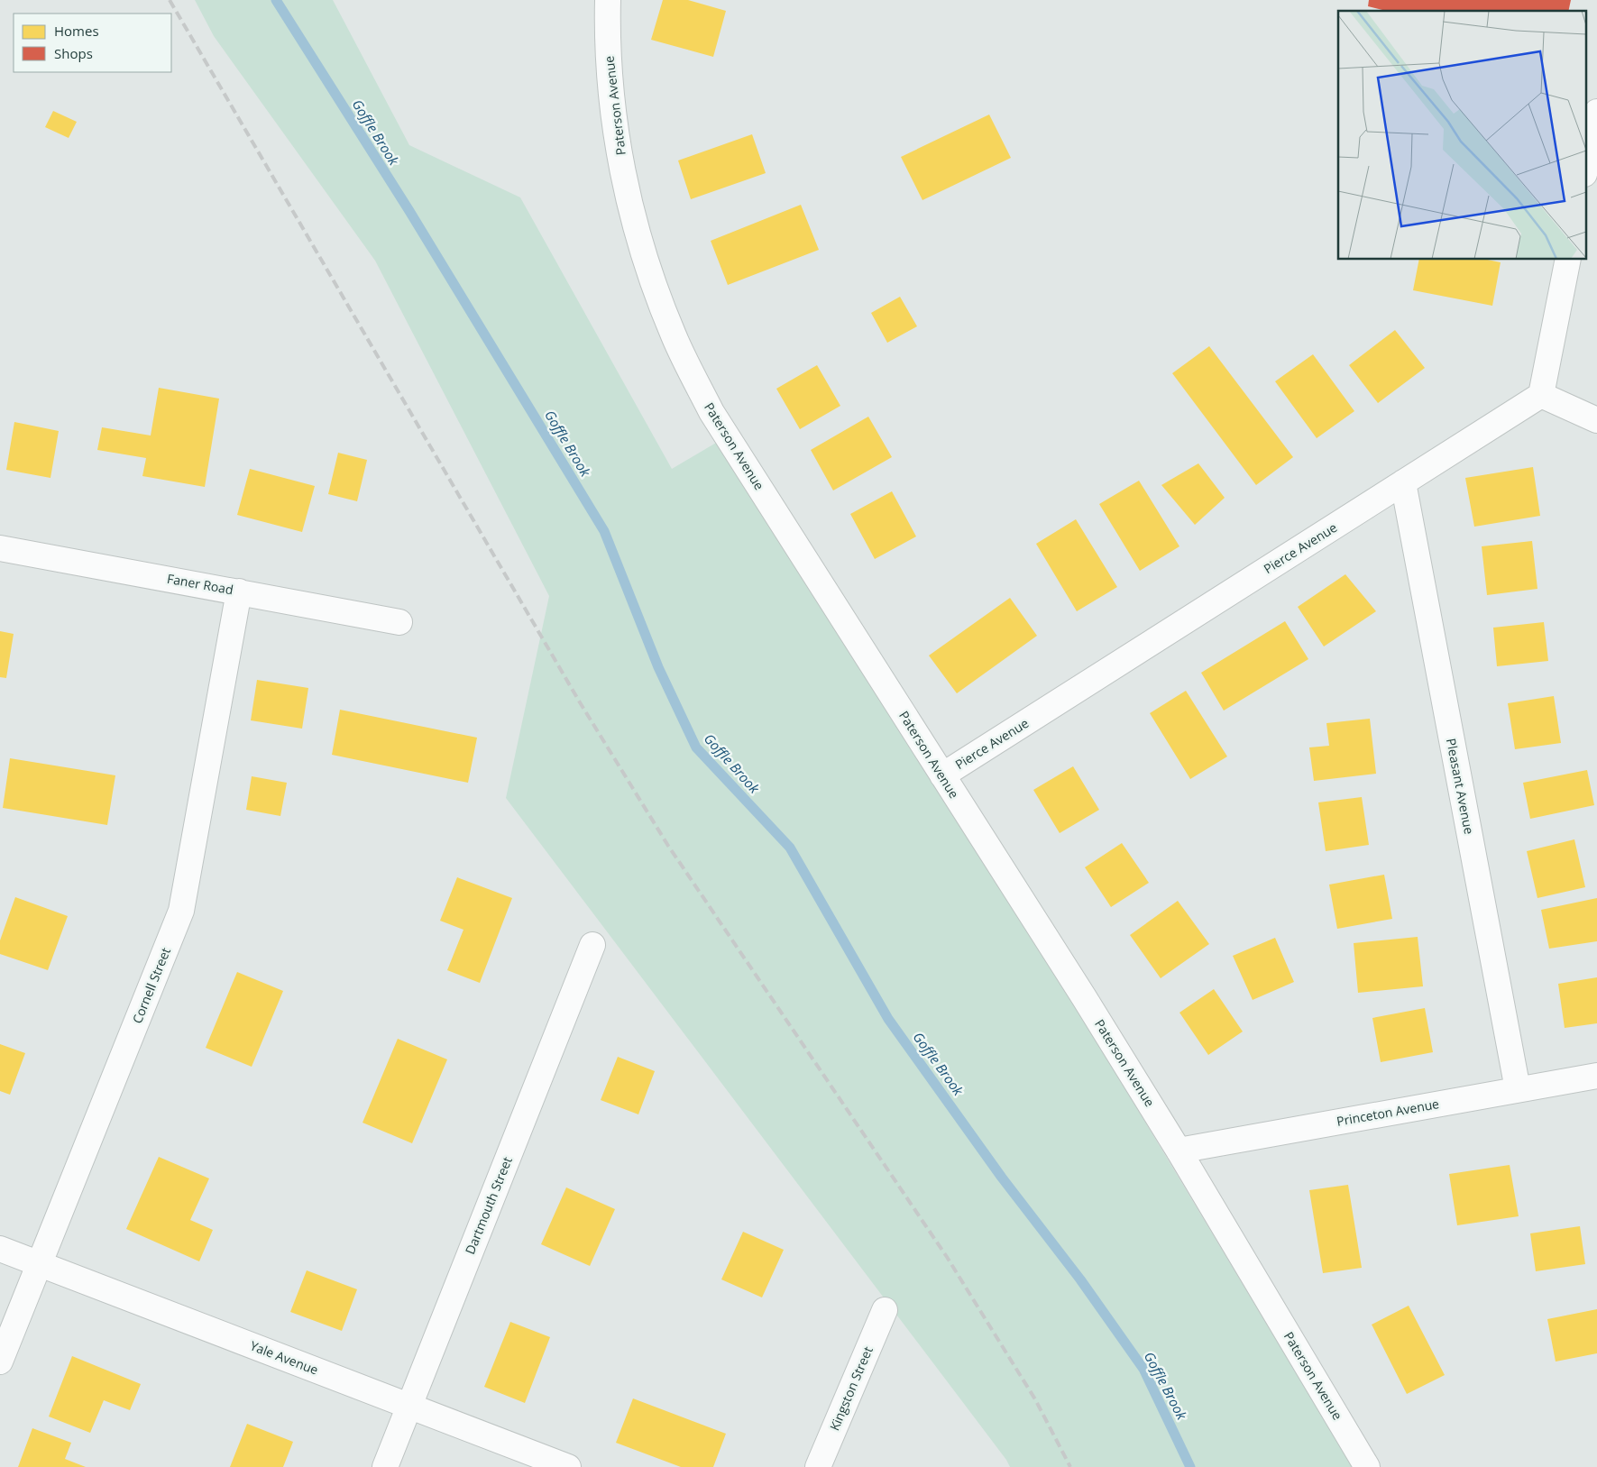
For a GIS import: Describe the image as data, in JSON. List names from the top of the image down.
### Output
{
  "streets": {
    "street": [
      "Paterson Avenue",
      "Pierce Avenue",
      "Faner Road",
      "Pleasant Avenue",
      "Cornell Street",
      "Princeton Avenue",
      "Dartmouth Street",
      "Yale Avenue",
      "Kingston Street"
    ]
  },
  "crossings": [
    ["Paterson Avenue", "Pierce Avenue"],
    ["Paterson Avenue", "Princeton Avenue"],
    ["Pierce Avenue", "Pleasant Avenue"],
    ["Faner Road", "Cornell Street"],
    ["Pleasant Avenue", "Princeton Avenue"],
    ["Cornell Street", "Yale Avenue"],
    ["Dartmouth Street", "Yale Avenue"]
  ],
  "water": ["Goffle Brook"],
  "legend": ["Homes", "Shops"]
}
